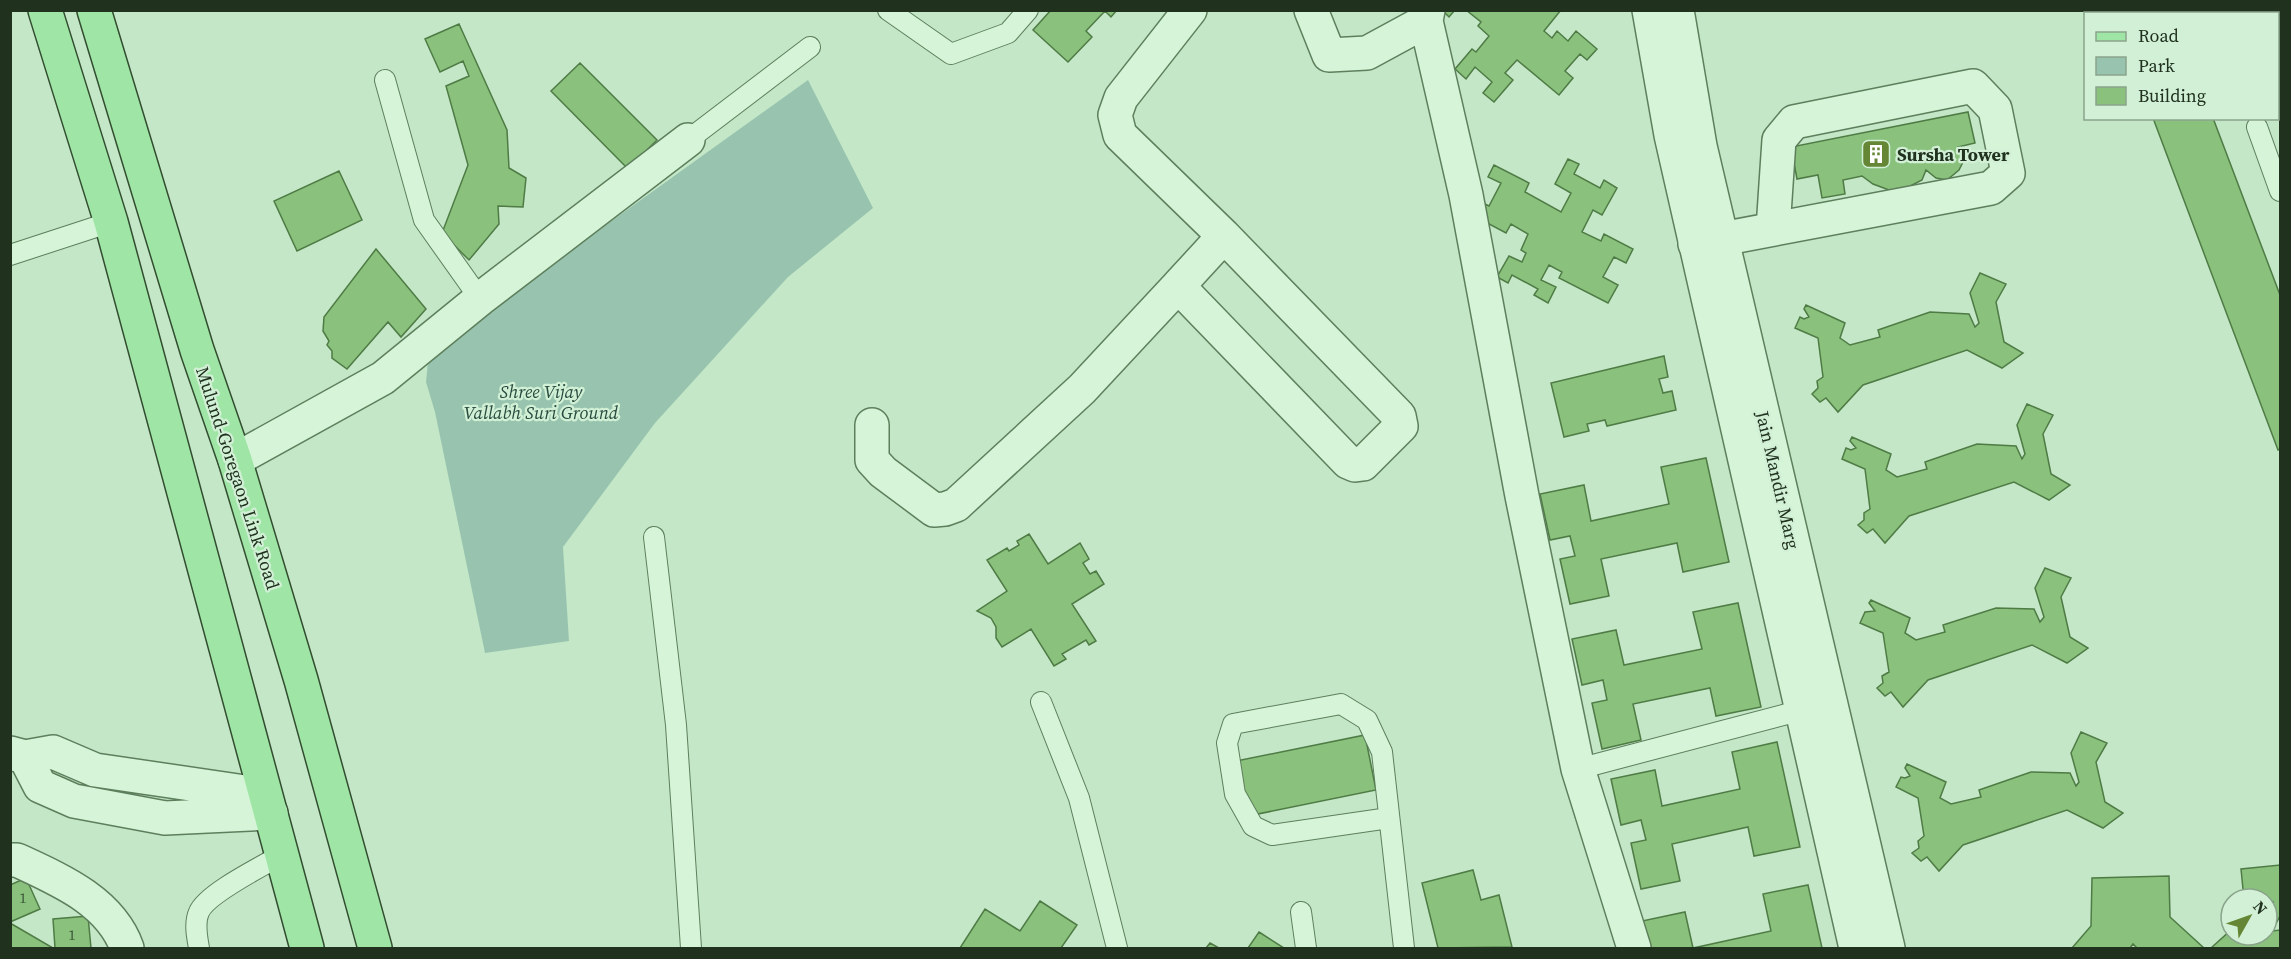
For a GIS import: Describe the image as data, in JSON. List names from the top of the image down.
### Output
{
  "streets": {
    "main road": ["Mulund-Goregaon Link Road"],
    "street": ["Jain Mandir Marg"]
  },
  "parks": ["Shree Vijay Vallabh Suri Ground"],
  "places": {
    "building": ["Sursha Tower"]
  },
  "house_numbers": ["1", "1"],
  "legend": ["Road", "Park", "Building"],
  "north": "top right"
}
